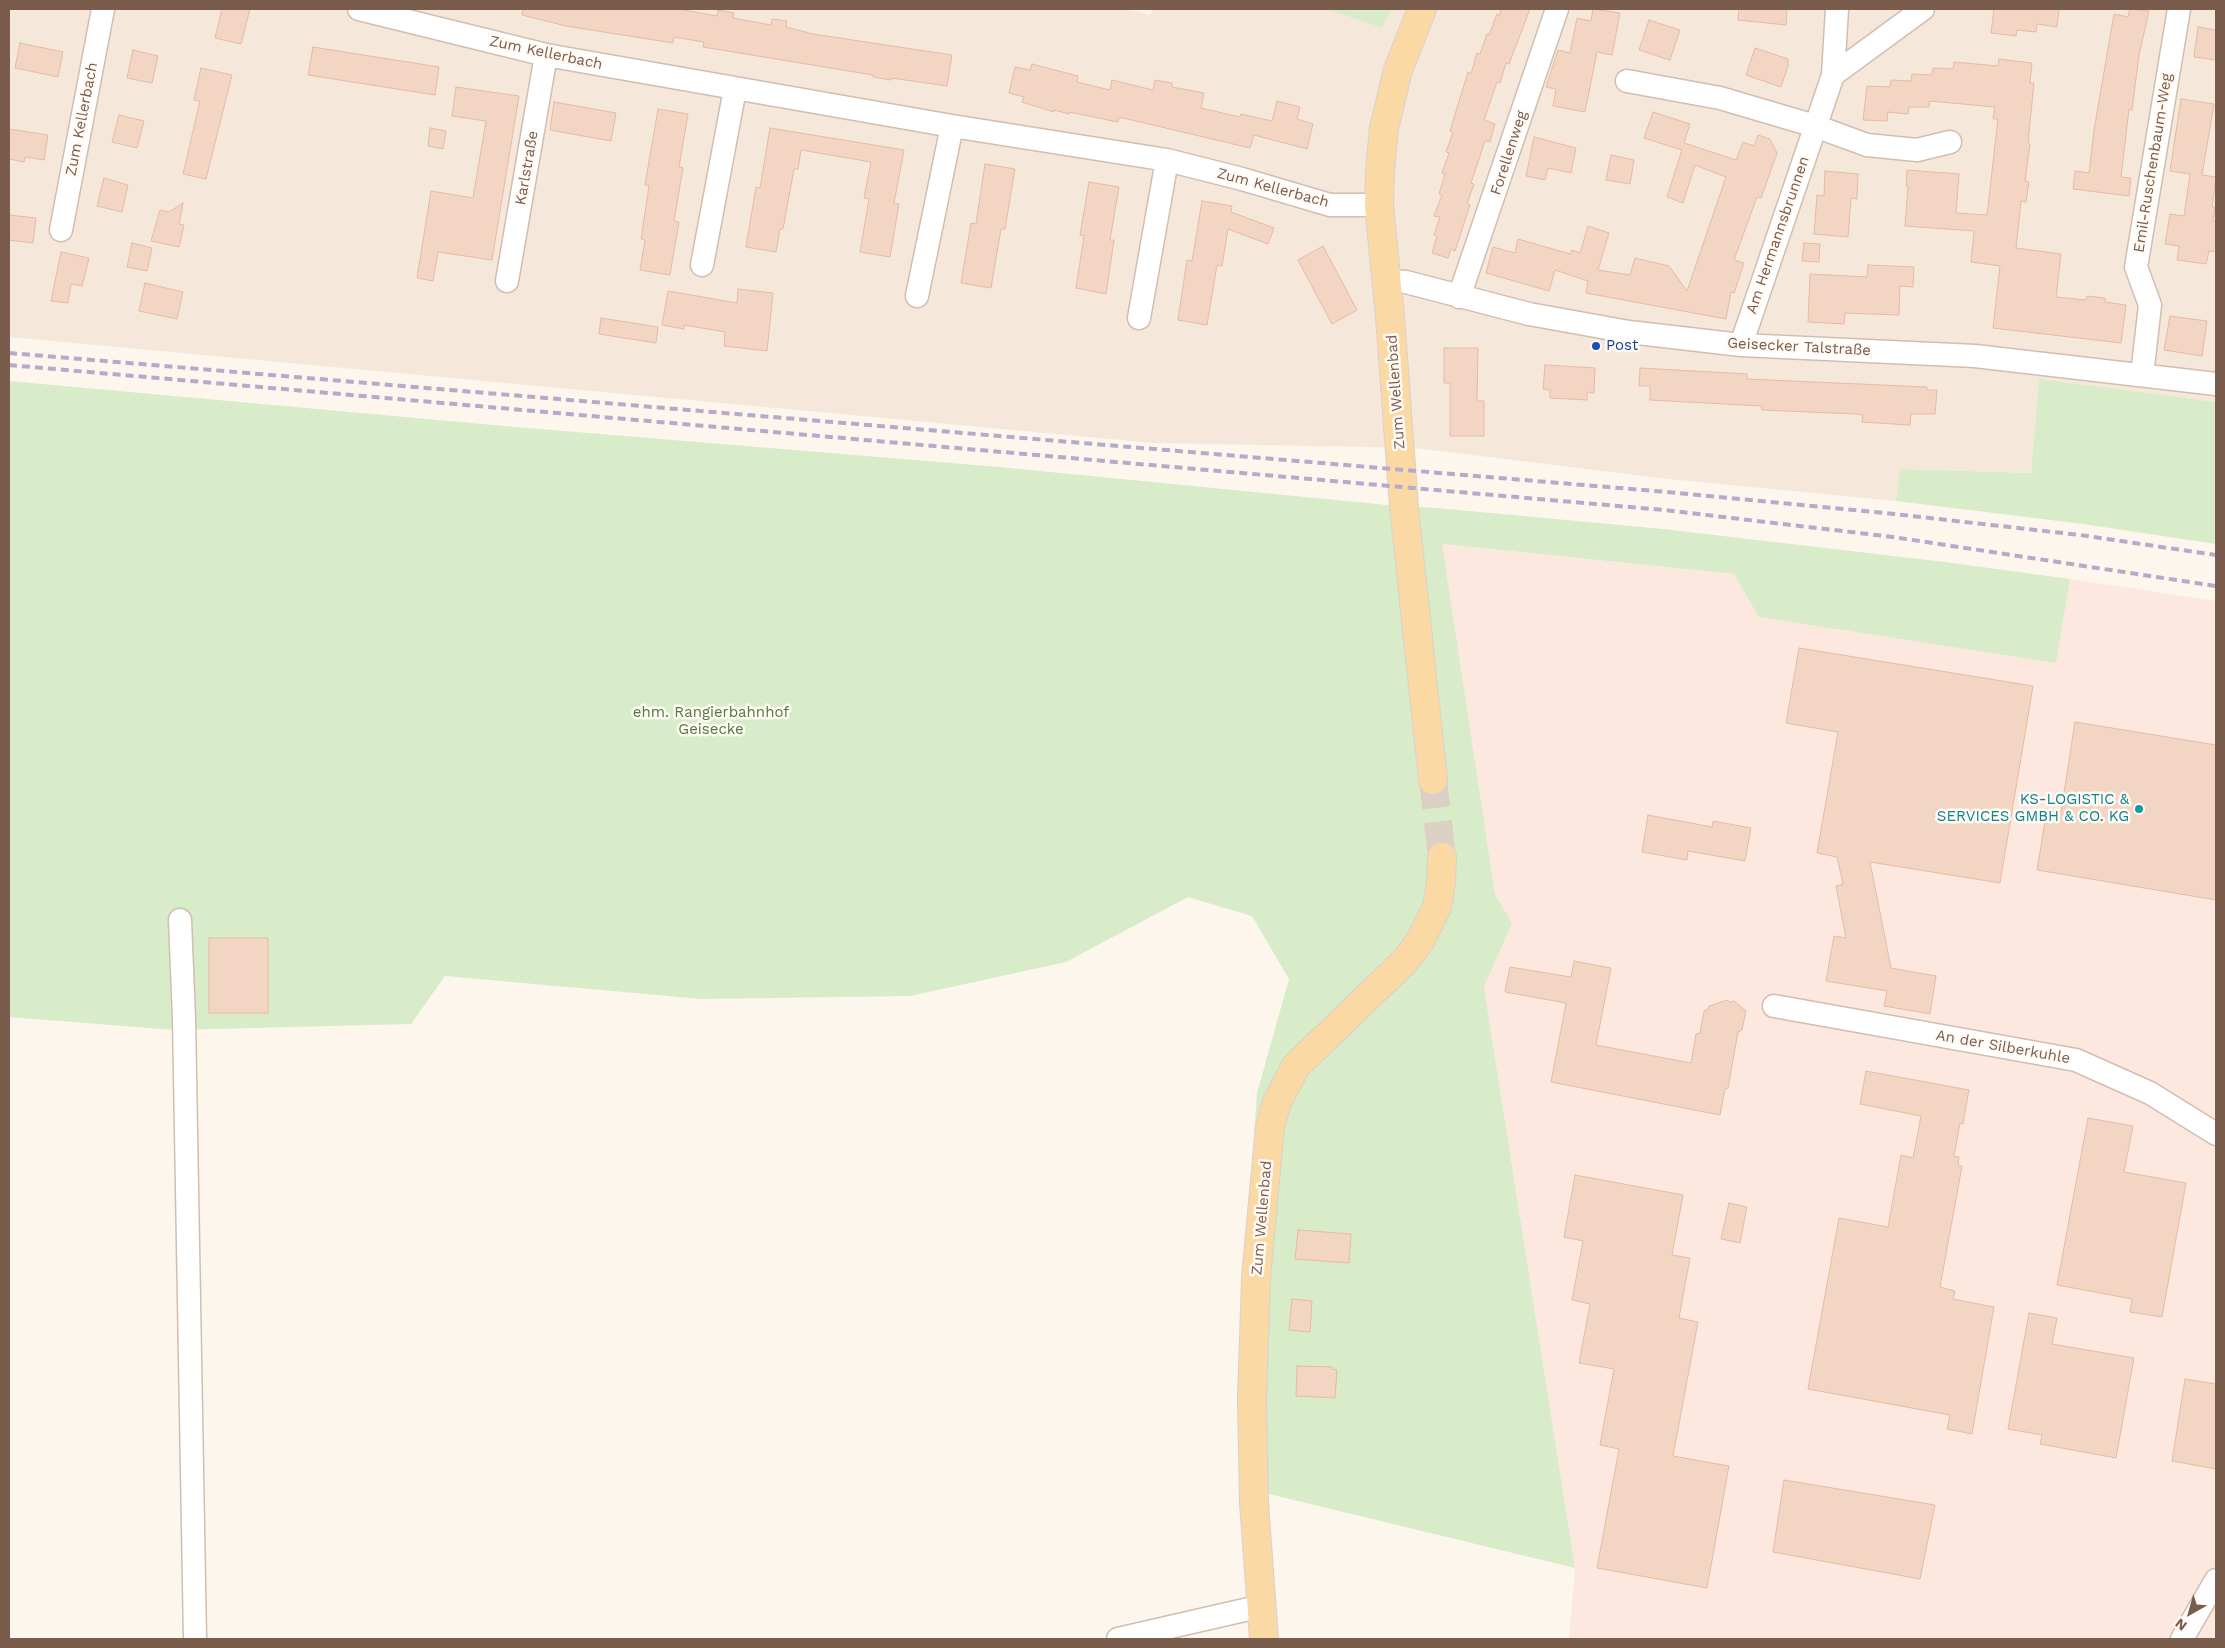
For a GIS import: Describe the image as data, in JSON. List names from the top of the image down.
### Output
{
  "streets": {
    "main road": ["Zum Wellenbad"],
    "street": [
      "Zum Kellerbach",
      "Forellenweg",
      "Emil-Ruschenbaum-Weg",
      "Karlstraße",
      "Am Hermannsbrunnen",
      "Geisecker Talstraße",
      "An der Silberkuhle"
    ]
  },
  "crossings": [
    ["Zum Kellerbach", "Karlstraße"],
    ["Zum Kellerbach", "Zum Wellenbad"],
    ["Forellenweg", "Geisecker Talstraße"],
    ["Emil-Ruschenbaum-Weg", "Geisecker Talstraße"],
    ["Am Hermannsbrunnen", "Geisecker Talstraße"],
    ["Geisecker Talstraße", "Zum Wellenbad"]
  ],
  "parks": ["ehm. Rangierbahnhof Geisecke"],
  "places": ["Post", "KS-LOGISTIC & SERVICES GMBH & CO. KG"],
  "north": "bottom left"
}
